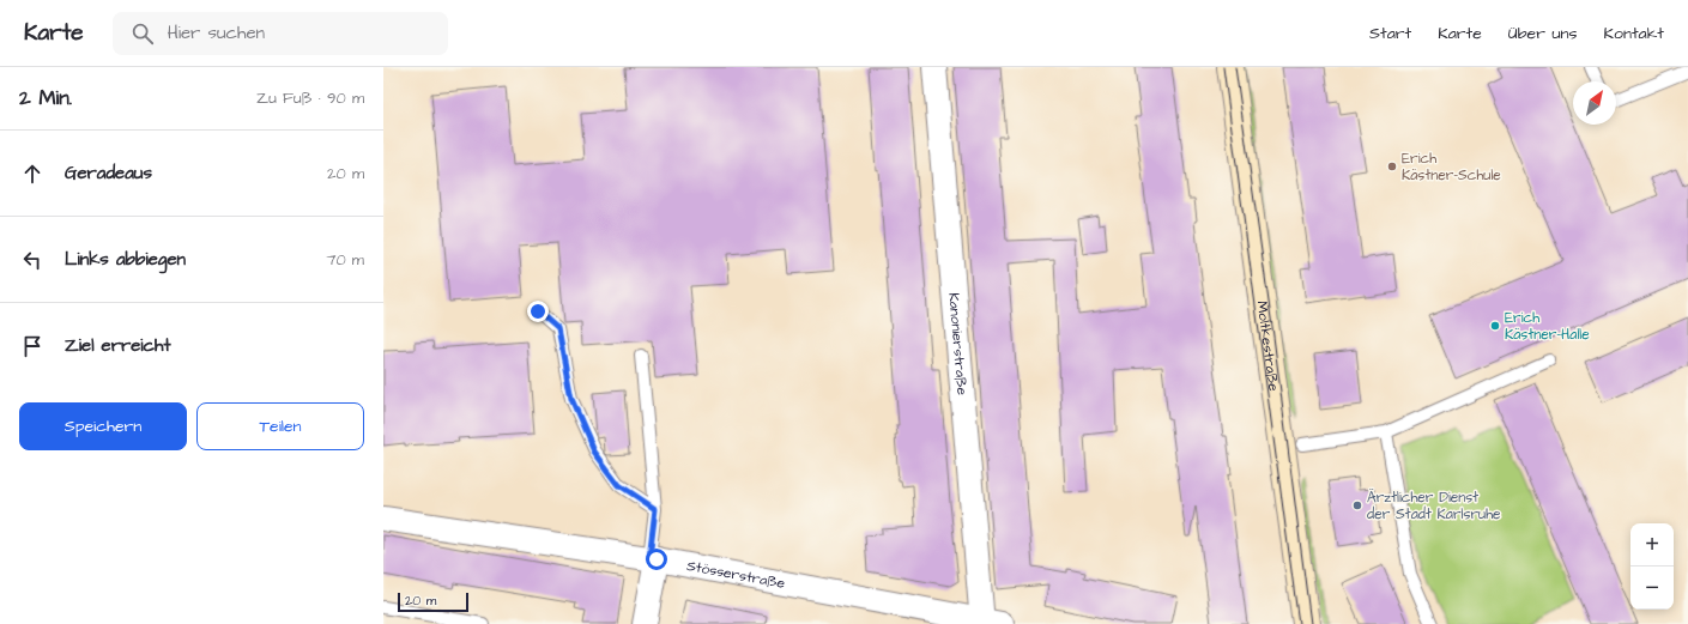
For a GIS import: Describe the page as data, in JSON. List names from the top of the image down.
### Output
{
  "streets": {
    "main road": ["Moltkestraße"],
    "street": ["Kanonierstraße", "Stösserstraße"]
  },
  "crossings": [
    ["Kanonierstraße", "Stösserstraße"]
  ],
  "places": ["Erich Kästner-Schule", "Erich Kästner-Halle", "Ärztlicher Dienst der Stadt Karlsruhe"],
  "scale_bar": "20 m",
  "north": "top right",
  "page": {
    "header": "Karte",
    "search": "Hier suchen",
    "nav": [
      "Start",
      "Karte",
      "Über uns",
      "Kontakt"
    ],
    "heading": ["2 Min.", "Zu Fuß · 90 m"],
    "list": [
      ["Geradeaus", "20 m"],
      ["Links abbiegen", "70 m"],
      "Ziel erreicht"
    ],
    "buttons": ["Speichern", "Teilen"],
    "map_buttons": ["+", "−"],
    "scale": "20 m"
  }
}
